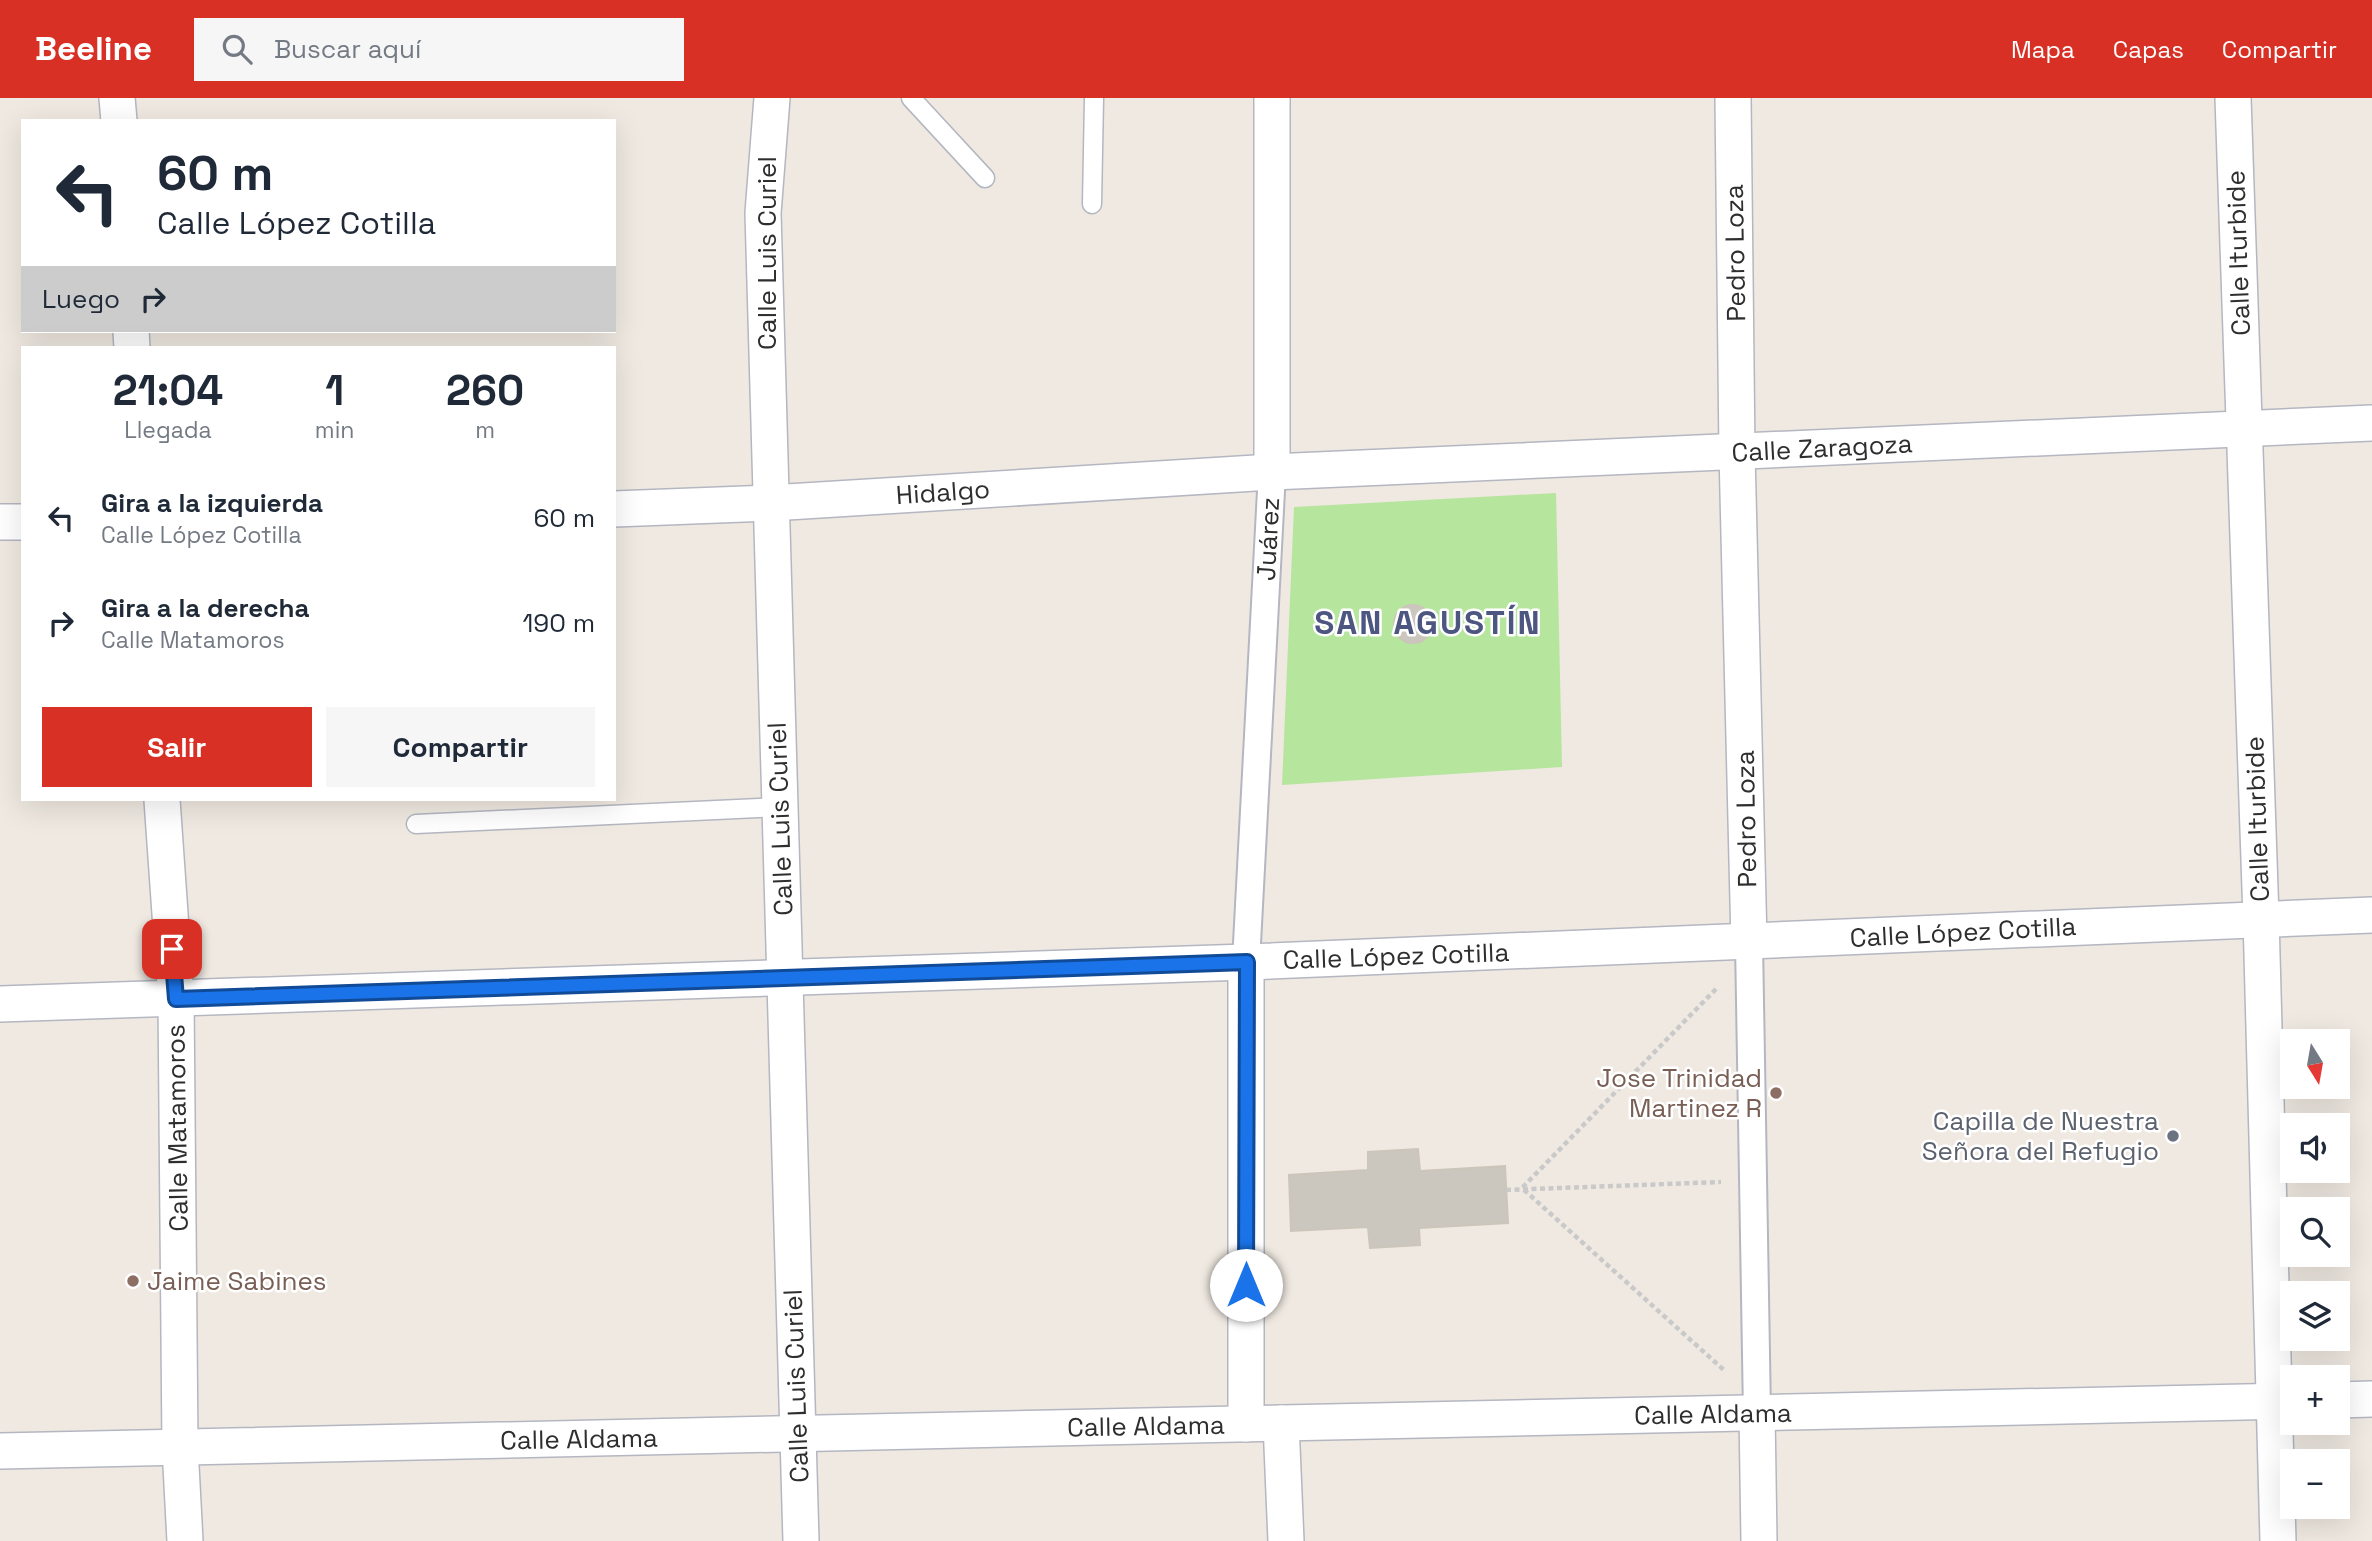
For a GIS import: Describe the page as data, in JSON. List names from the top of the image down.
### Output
{
  "streets": {
    "street": [
      "Calle Luis Curiel",
      "Pedro Loza",
      "Calle Iturbide",
      "Calle Zaragoza",
      "Hidalgo",
      "Juárez",
      "Calle López Cotilla",
      "Calle Matamoros",
      "Calle Aldama"
    ]
  },
  "crossings": [
    ["Calle Luis Curiel", "Hidalgo"],
    ["Calle Luis Curiel", "Calle López Cotilla"],
    ["Calle Luis Curiel", "Calle Aldama"],
    ["Pedro Loza", "Calle Zaragoza"],
    ["Pedro Loza", "Calle López Cotilla"],
    ["Pedro Loza", "Calle Aldama"],
    ["Calle Iturbide", "Calle Zaragoza"],
    ["Calle Iturbide", "Calle López Cotilla"],
    ["Calle Zaragoza", "Hidalgo"],
    ["Calle Zaragoza", "Juárez"],
    ["Hidalgo", "Juárez"],
    ["Juárez", "Calle López Cotilla"],
    ["Calle López Cotilla", "Calle Matamoros"],
    ["Calle Matamoros", "Calle Aldama"]
  ],
  "districts": ["SAN AGUSTÍN"],
  "places": ["Jose Trinidad Martinez R", "Capilla de Nuestra Señora del Refugio", "Jaime Sabines"],
  "north": "bottom",
  "page": {
    "header": "Beeline",
    "search": "Buscar aquí",
    "nav": ["Mapa", "Capas", "Compartir"],
    "turn": ["60 m", "Calle López Cotilla"],
    "then": "Luego",
    "eta": [
      "21:04",
      "Llegada",
      "1",
      "min",
      "260",
      "m"
    ],
    "list": [
      {
        "name": "Gira a la izquierda",
        "note": "Calle López Cotilla",
        "value": "60 m"
      },
      {
        "name": "Gira a la derecha",
        "note": "Calle Matamoros",
        "value": "190 m"
      }
    ],
    "buttons": ["Salir", "Compartir"],
    "map_buttons": ["+", "−"]
  }
}
